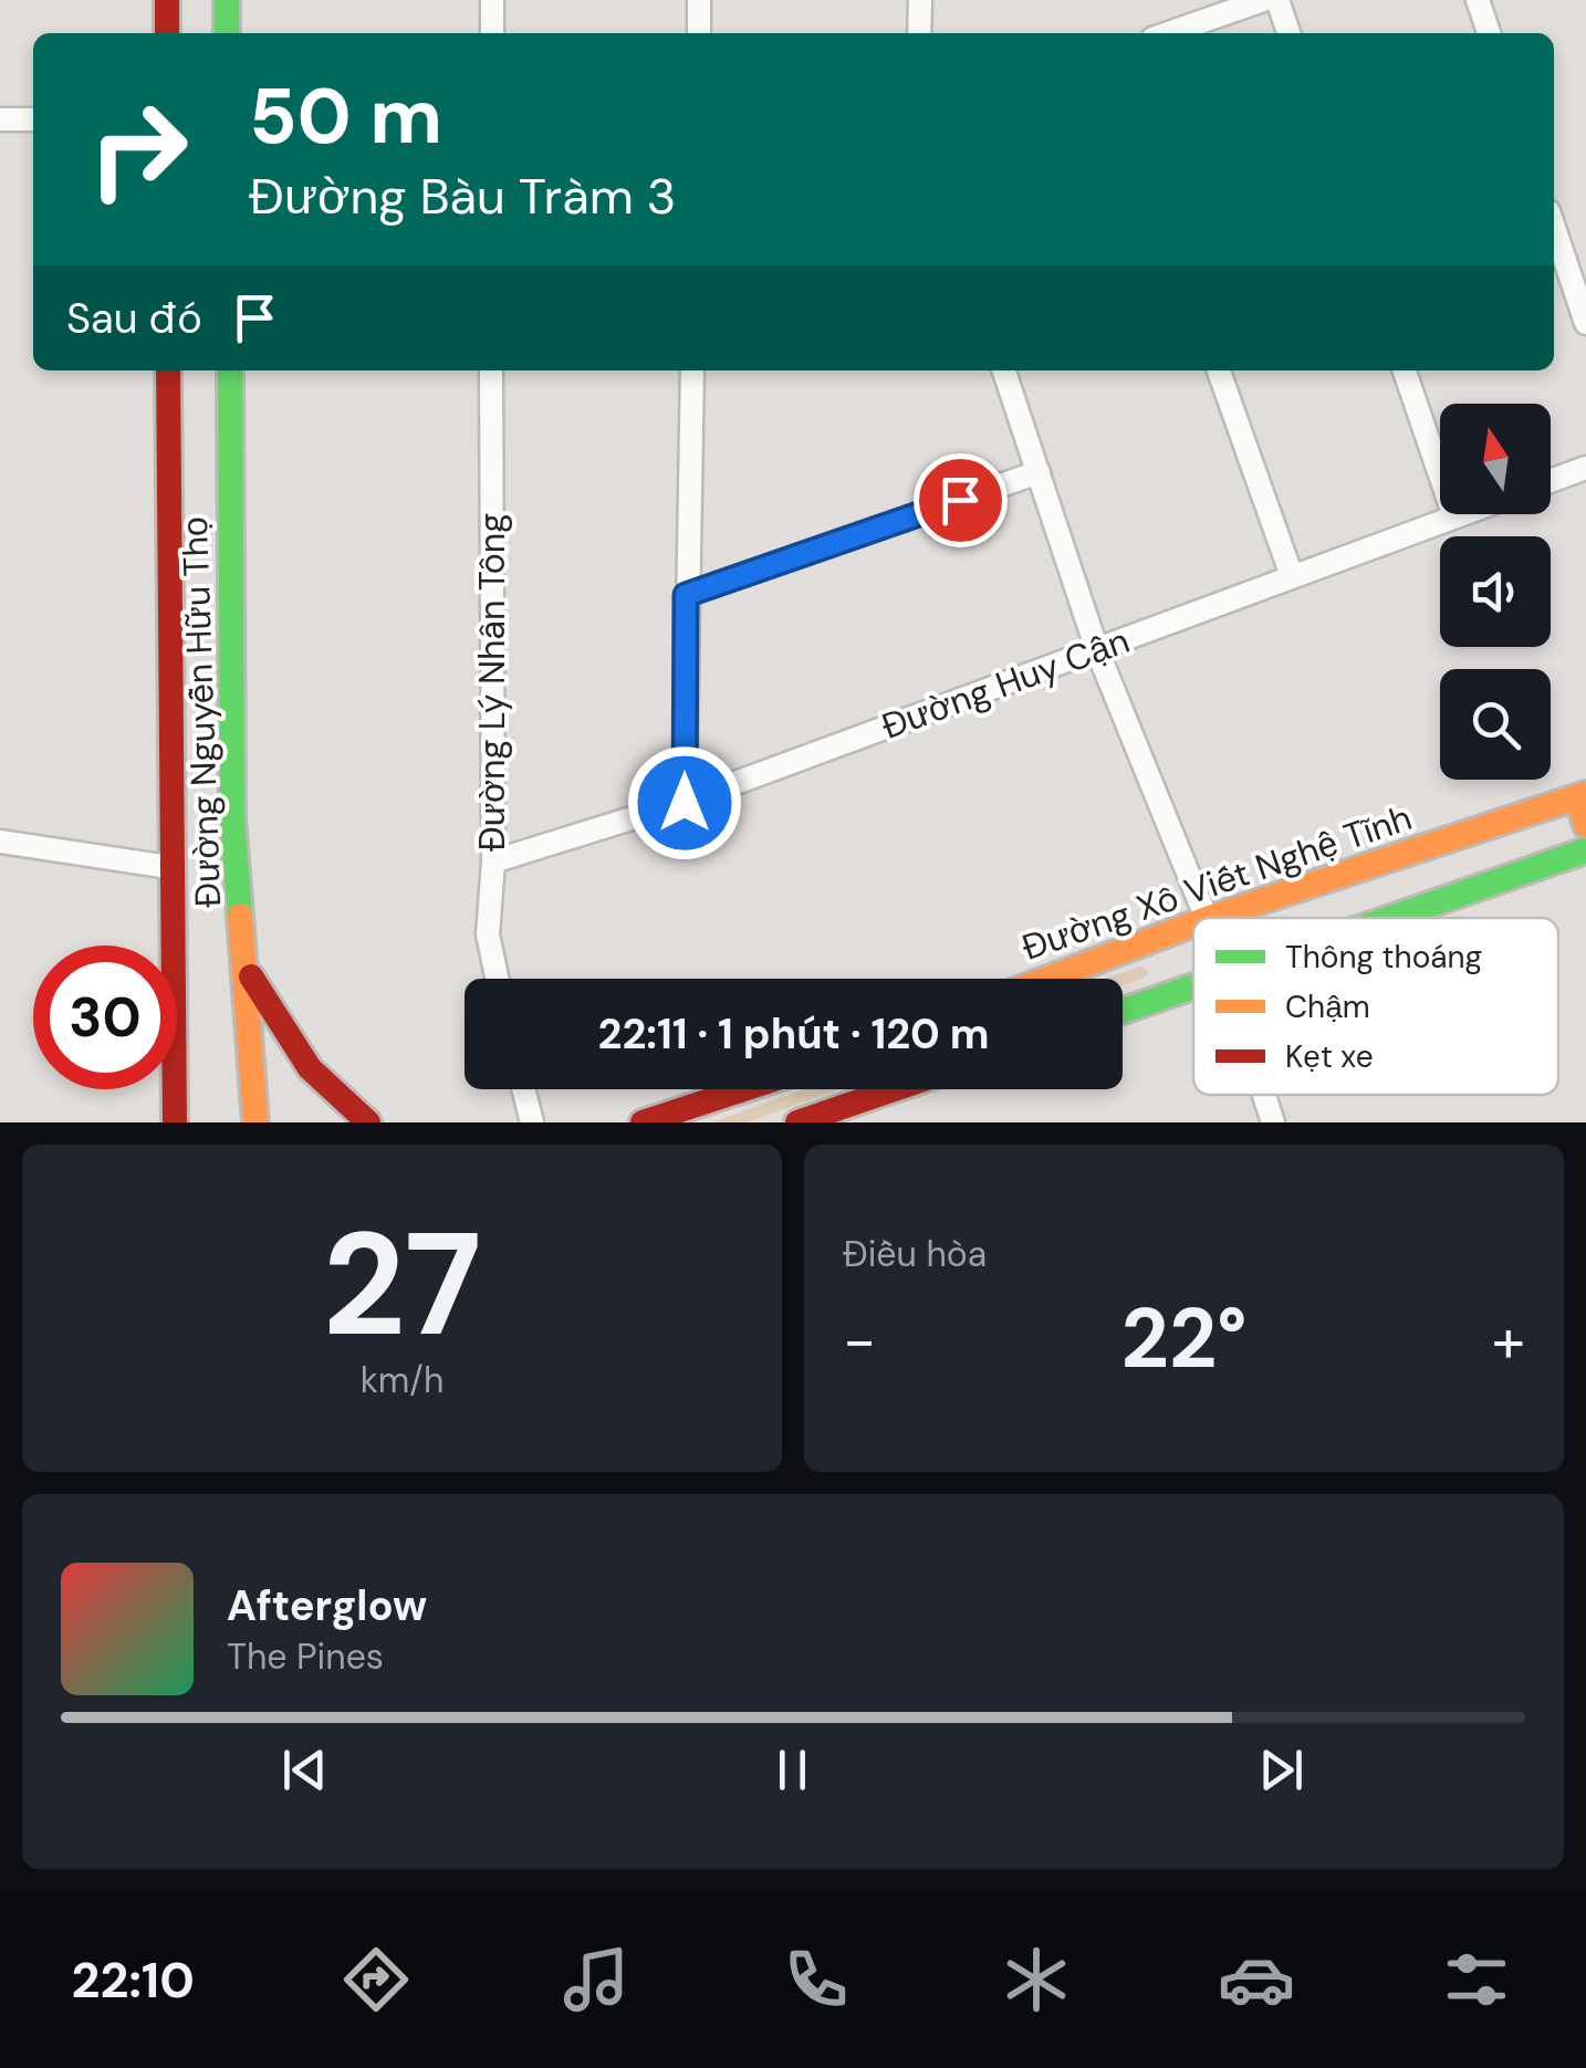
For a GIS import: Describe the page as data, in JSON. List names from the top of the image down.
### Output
{
  "streets": {
    "main road": ["Đường Nguyễn Hữu Thọ", "Đường Xô Viết Nghệ Tĩnh"],
    "street": ["Đường Lý Nhân Tông", "Đường Huy Cận"]
  },
  "crossings": [
    ["Đường Lý Nhân Tông", "Đường Huy Cận"]
  ],
  "legend": ["Thông thoáng", "Chậm", "Kẹt xe"],
  "north": "top",
  "page": {
    "turn": ["50 m", "Đường Bàu Tràm 3"],
    "then": "Sau đó",
    "limit": "30",
    "trip": "22:11 · 1 phút · 120 m",
    "tile": [
      ["27", "km/h"],
      "Điều hòa"
    ],
    "heat": ["−", "22°", "+"],
    "song": ["Afterglow", "The Pines"],
    "tabs": "22:10"
  }
}
